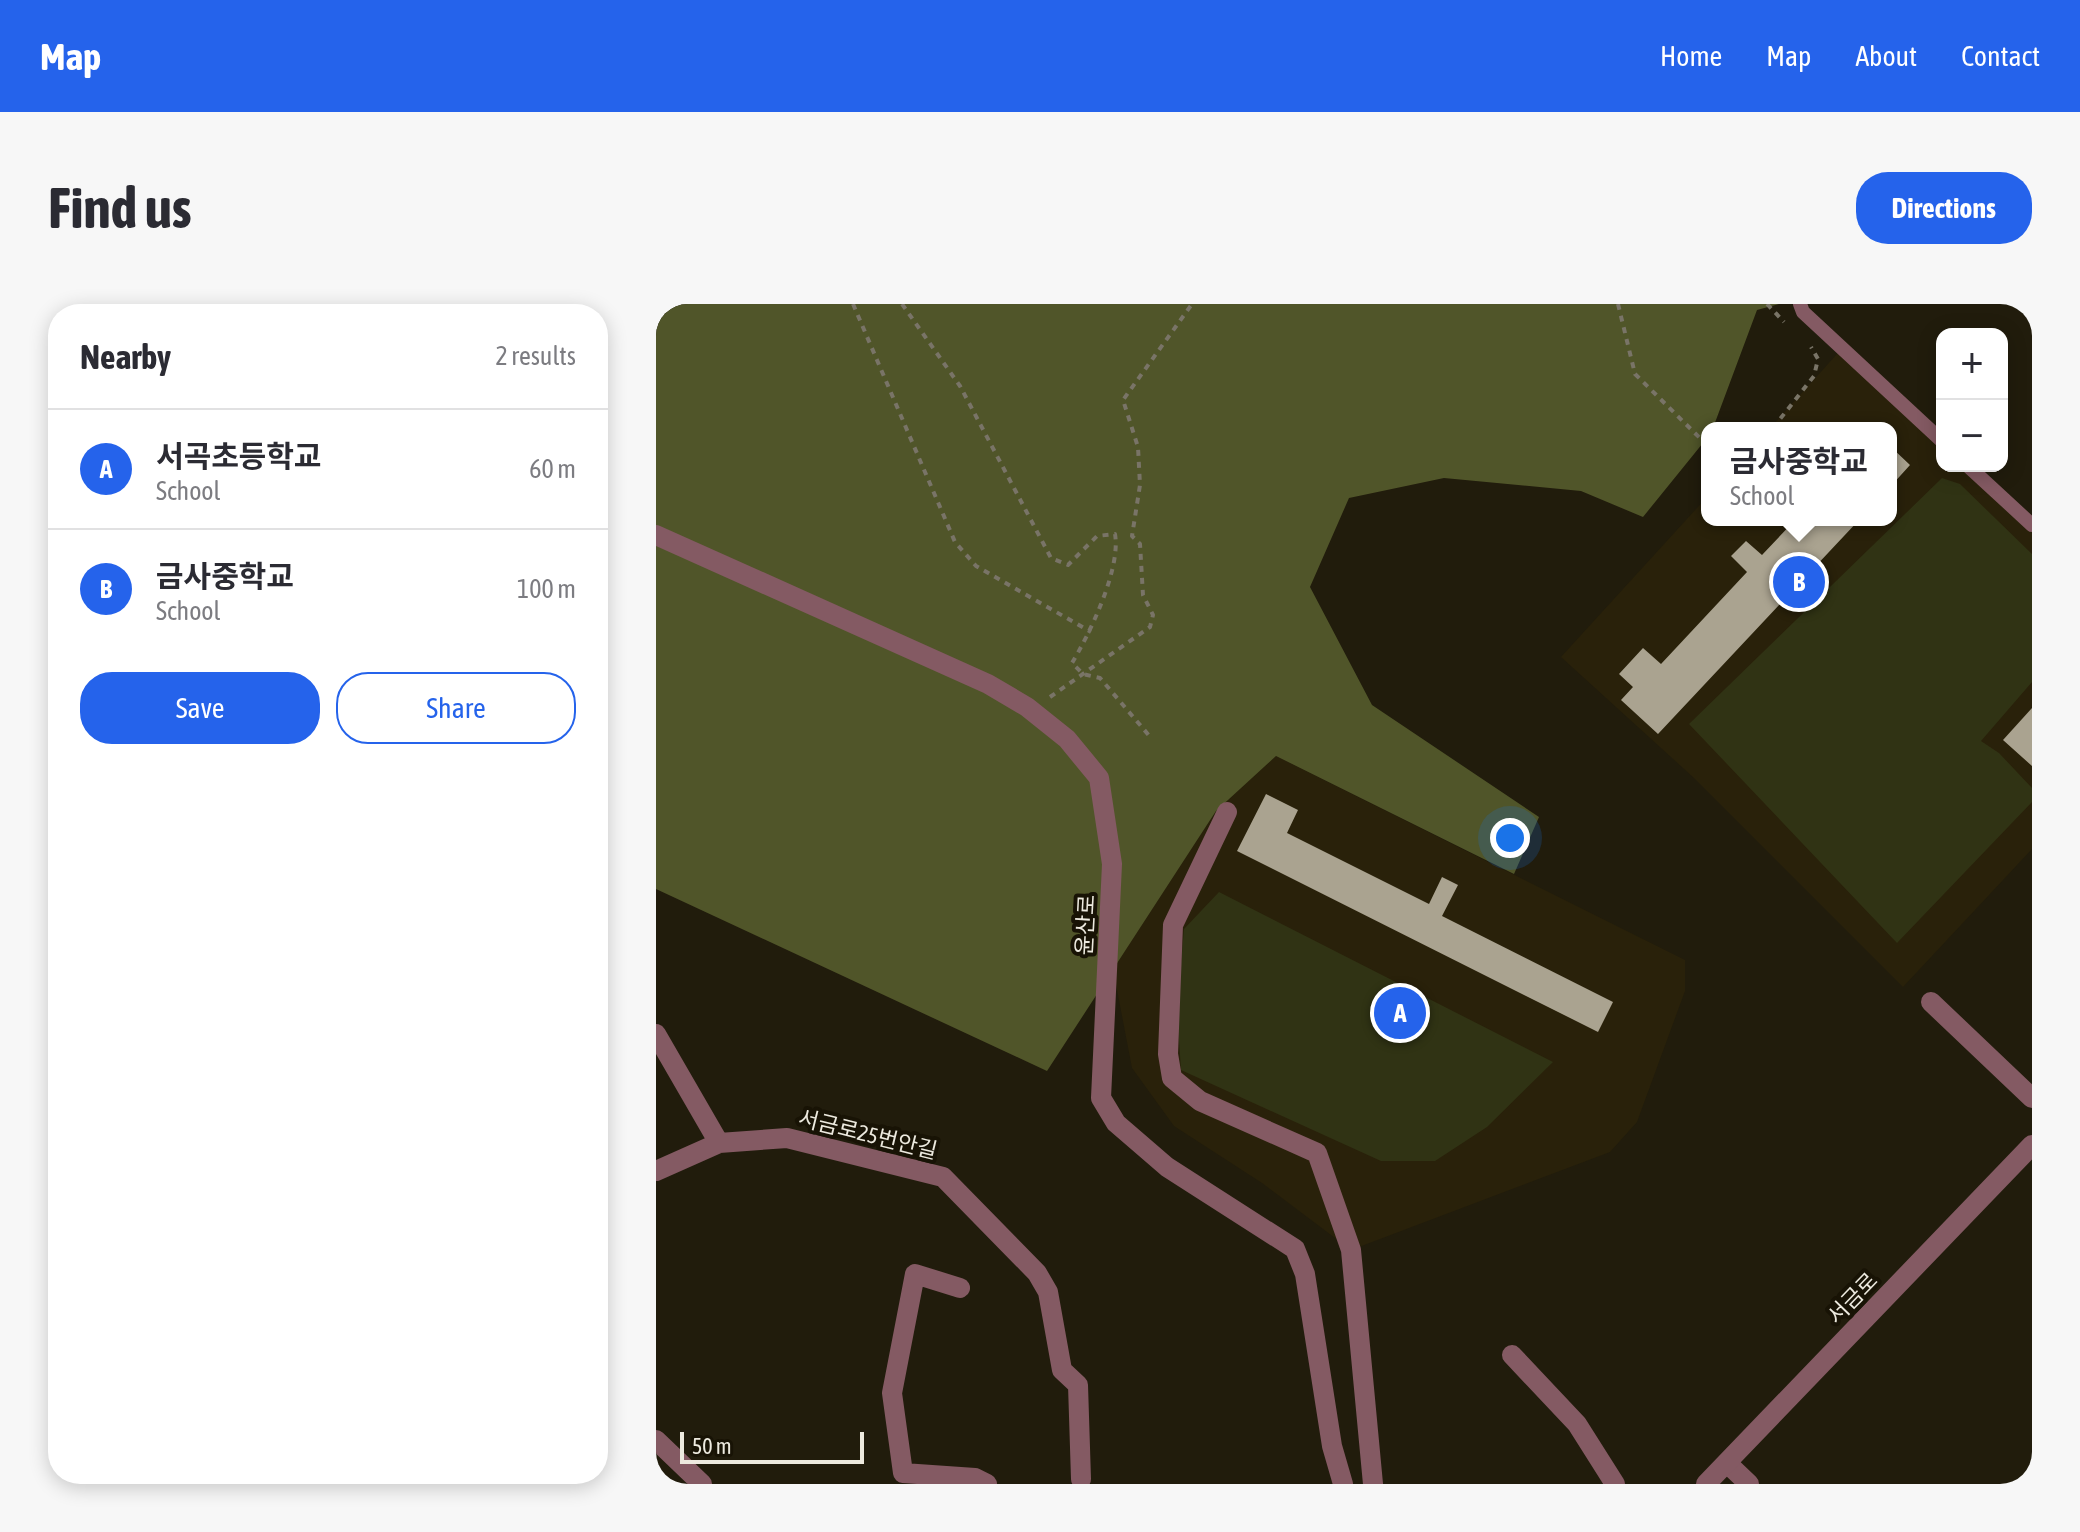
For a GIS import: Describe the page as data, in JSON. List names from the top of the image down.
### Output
{
  "streets": {
    "street": ["윤산로", "서금로25번안길", "서금로"]
  },
  "scale_bar": "50 m",
  "page": {
    "header": "Map",
    "nav": [
      "Home",
      "Map",
      "About",
      "Contact"
    ],
    "buttons": [
      "Directions",
      ["Save", "Share"]
    ],
    "title": "Find us",
    "heading": ["Nearby", "2 results"],
    "map_buttons": ["+", "−"],
    "list": [
      {
        "mark": "A",
        "name": "서곡초등학교",
        "note": "School",
        "value": "60 m"
      },
      {
        "mark": "B",
        "name": "금사중학교",
        "note": "School",
        "value": "100 m"
      }
    ],
    "popup": ["금사중학교", "School"],
    "pins": ["B", "A"],
    "scale": "50 m"
  }
}
